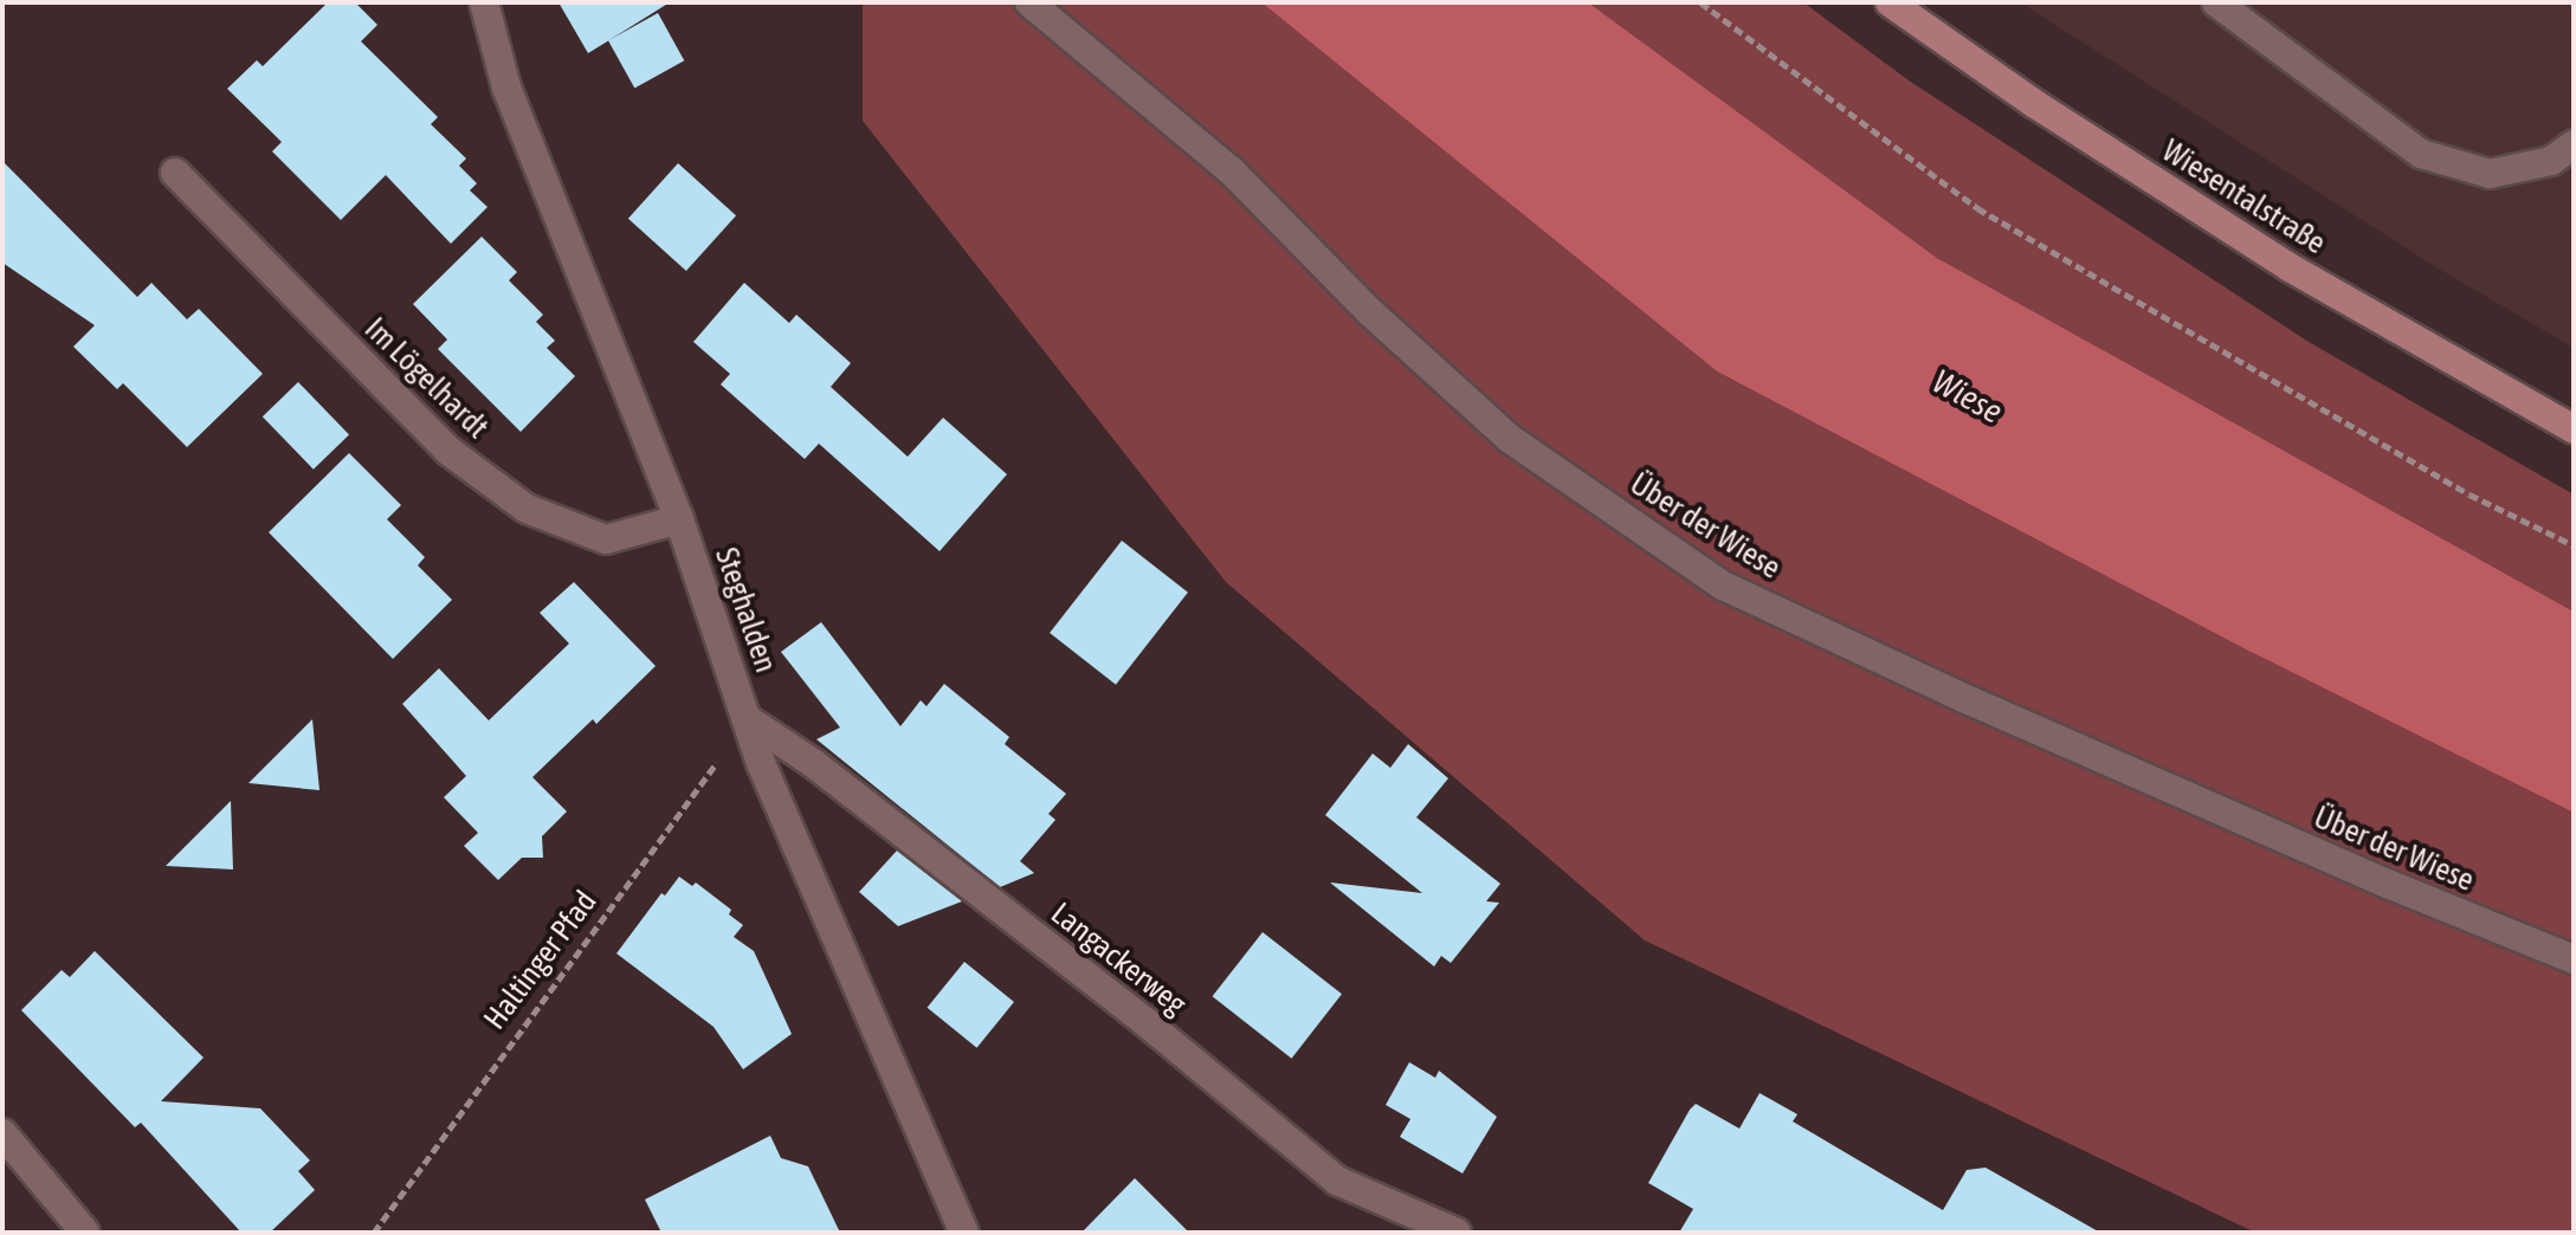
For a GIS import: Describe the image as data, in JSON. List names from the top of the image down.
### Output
{
  "streets": {
    "main road": ["Wiesentalstraße"],
    "street": [
      "Im Lögelhardt",
      "Über der Wiese",
      "Steghalden",
      "Langackerweg"
    ],
    "path": ["Haltinger Pfad"]
  },
  "crossings": [
    ["Im Lögelhardt", "Steghalden"],
    ["Steghalden", "Langackerweg"],
    ["Steghalden", "Haltinger Pfad"],
    ["Langackerweg", "Haltinger Pfad"]
  ],
  "water": ["Wiese"]
}
